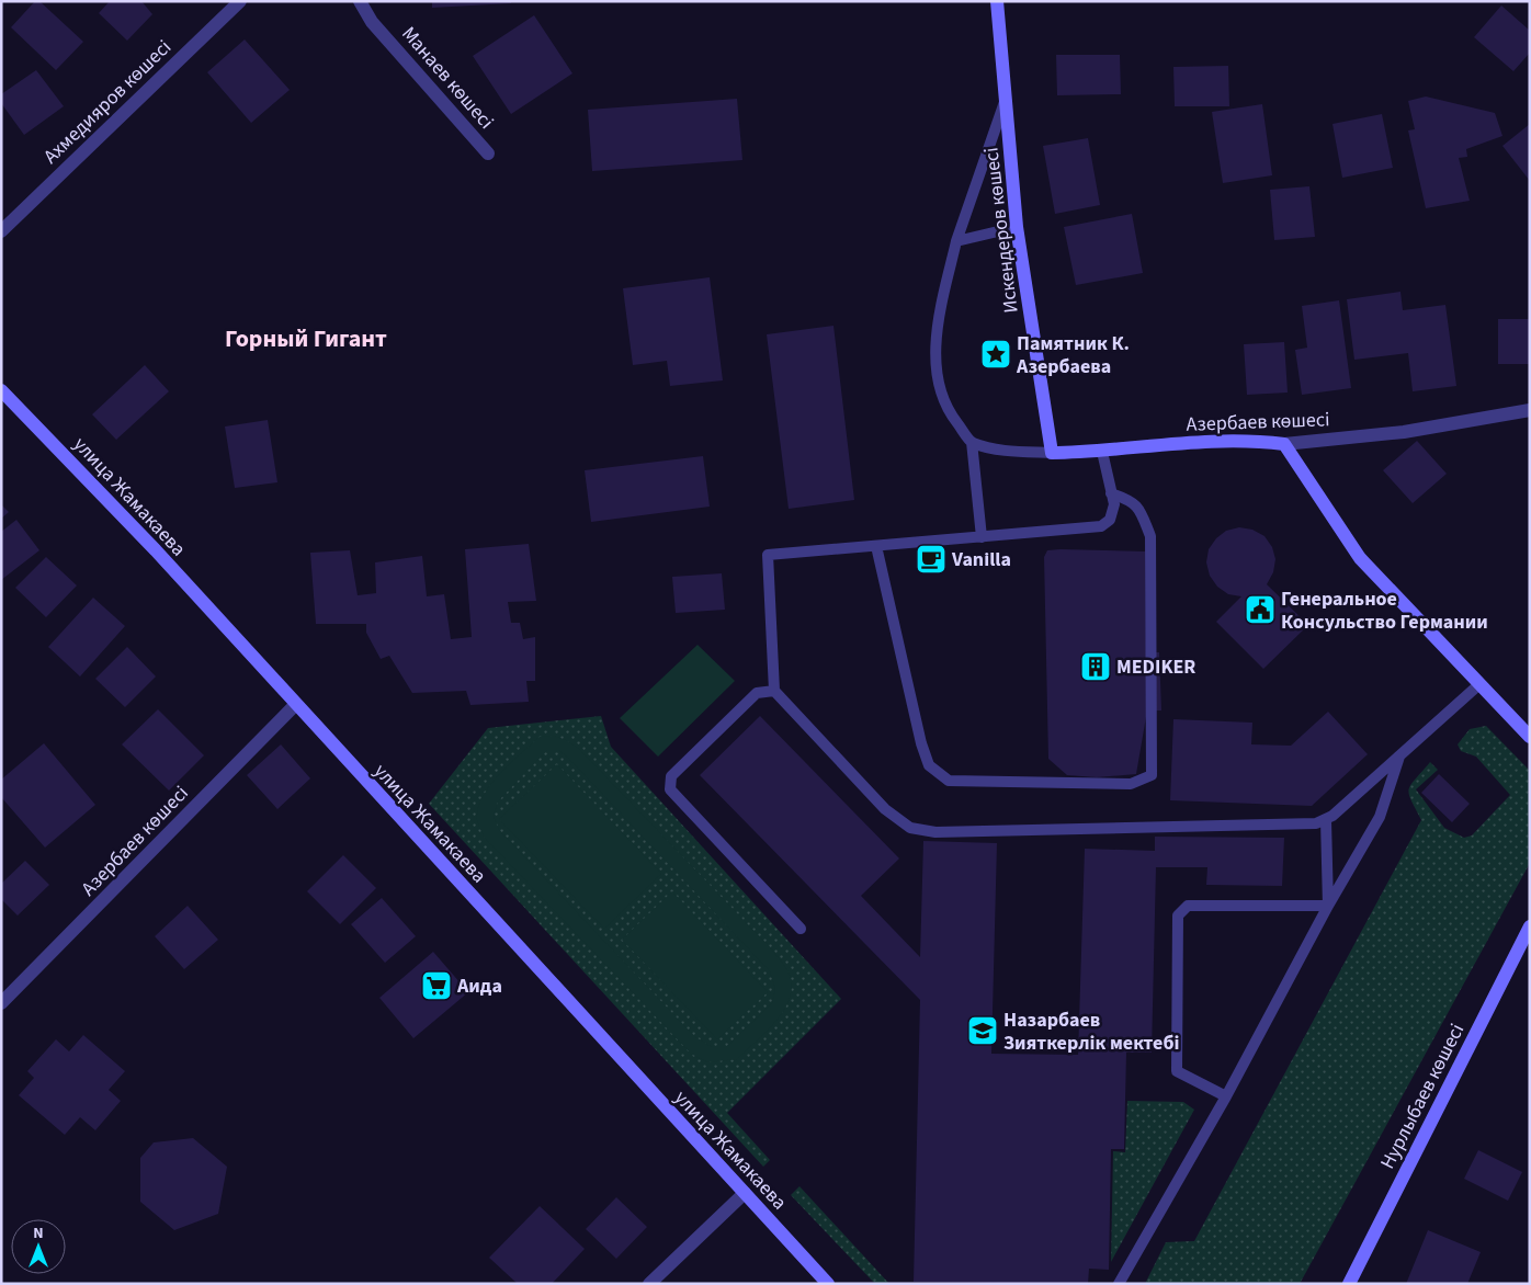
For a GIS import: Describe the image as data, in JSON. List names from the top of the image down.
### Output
{
  "streets": {
    "street": [
      "Манаев көшесі",
      "Ахмедияров көшесі",
      "Искендеров көшесі",
      "Азербаев көшесі",
      "улица Жамакаева",
      "Нурлыбаев көшесі"
    ]
  },
  "crossings": [
    ["Искендеров көшесі", "Азербаев көшесі"],
    ["Азербаев көшесі", "улица Жамакаева"]
  ],
  "districts": ["Горный Гигант"],
  "places": {
    "place": ["Памятник К. Азербаева"],
    "cafe": ["Vanilla"],
    "public building": ["Генеральное Консульство Германии"],
    "building": ["MEDIKER"],
    "supermarket": ["Аида"],
    "school or university": ["Назарбаев Зияткерлік мектебі"]
  },
  "north": "top"
}
